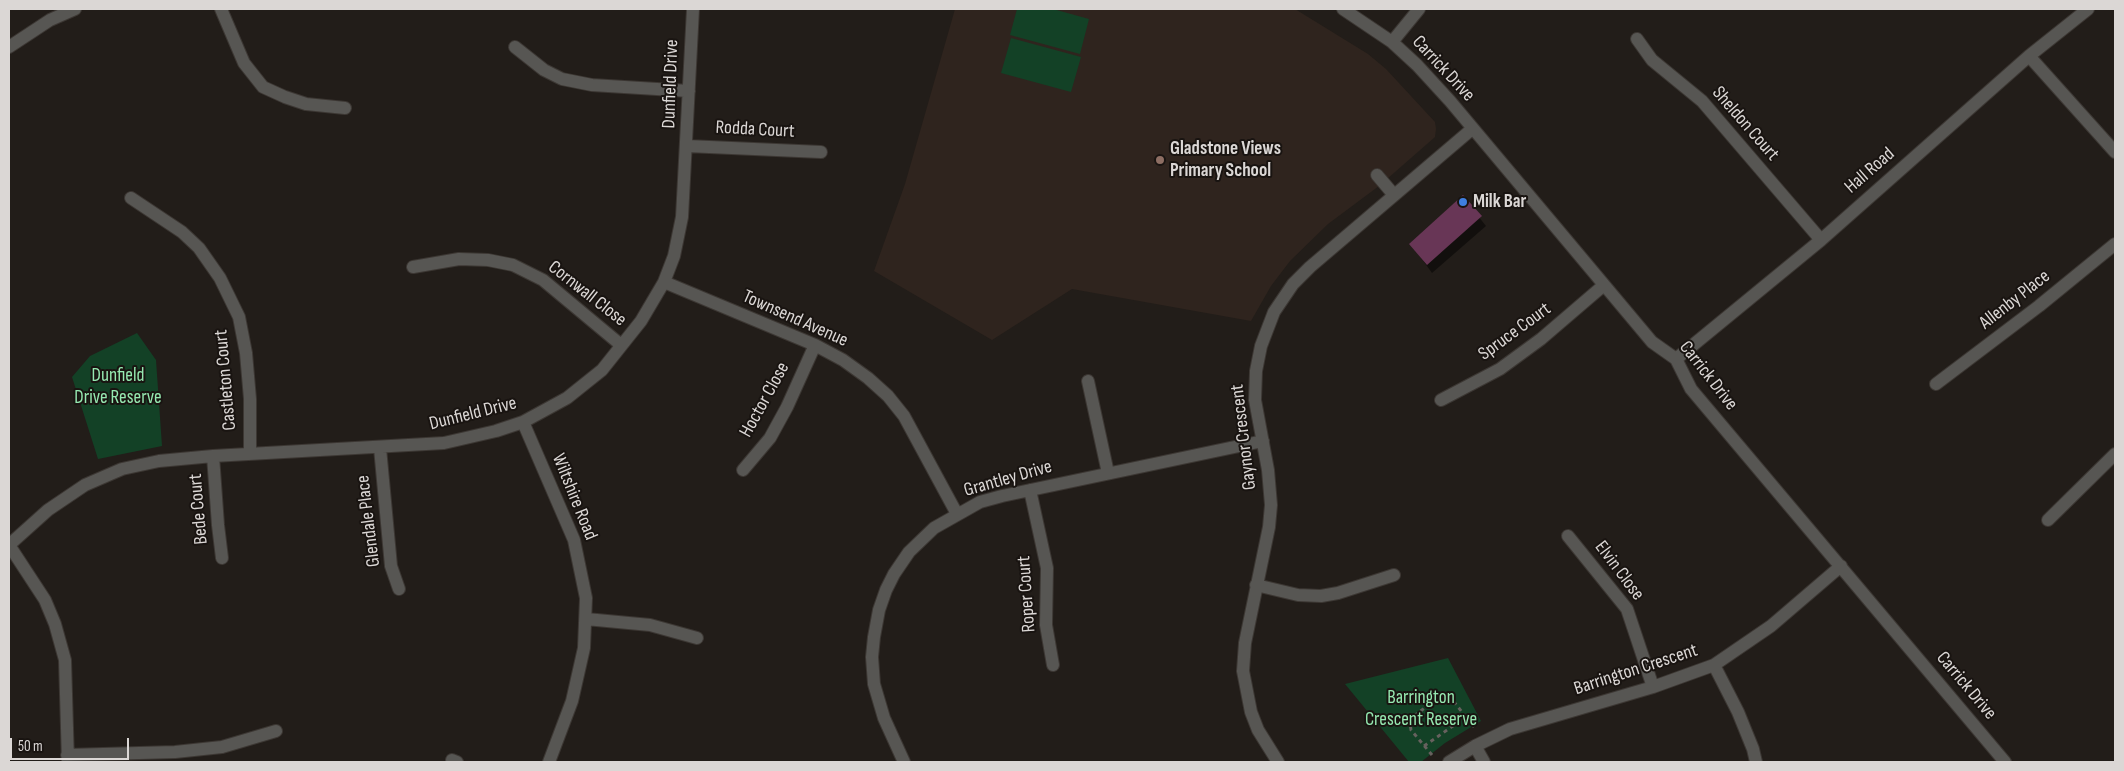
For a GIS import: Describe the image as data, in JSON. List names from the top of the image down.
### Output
{
  "streets": {
    "street": [
      "Carrick Drive",
      "Dunfield Drive",
      "Sheldon Court",
      "Rodda Court",
      "Hall Road",
      "Cornwall Close",
      "Allenby Place",
      "Townsend Avenue",
      "Spruce Court",
      "Castleton Court",
      "Hoctor Close",
      "Gaynor Crescent",
      "Grantley Drive",
      "Wiltshire Road",
      "Bede Court",
      "Glendale Place",
      "Elvin Close",
      "Roper Court",
      "Barrington Crescent"
    ]
  },
  "crossings": [
    ["Carrick Drive", "Hall Road"],
    ["Carrick Drive", "Spruce Court"],
    ["Carrick Drive", "Gaynor Crescent"],
    ["Carrick Drive", "Barrington Crescent"],
    ["Dunfield Drive", "Rodda Court"],
    ["Dunfield Drive", "Cornwall Close"],
    ["Dunfield Drive", "Townsend Avenue"],
    ["Dunfield Drive", "Castleton Court"],
    ["Dunfield Drive", "Wiltshire Road"],
    ["Dunfield Drive", "Bede Court"],
    ["Dunfield Drive", "Glendale Place"],
    ["Sheldon Court", "Hall Road"],
    ["Townsend Avenue", "Hoctor Close"],
    ["Townsend Avenue", "Grantley Drive"],
    ["Gaynor Crescent", "Grantley Drive"],
    ["Grantley Drive", "Roper Court"],
    ["Elvin Close", "Barrington Crescent"]
  ],
  "parks": ["Dunfield Drive Reserve", "Barrington Crescent Reserve"],
  "places": ["Gladstone Views Primary School", "Milk Bar"],
  "scale_bar": "50 m"
}
